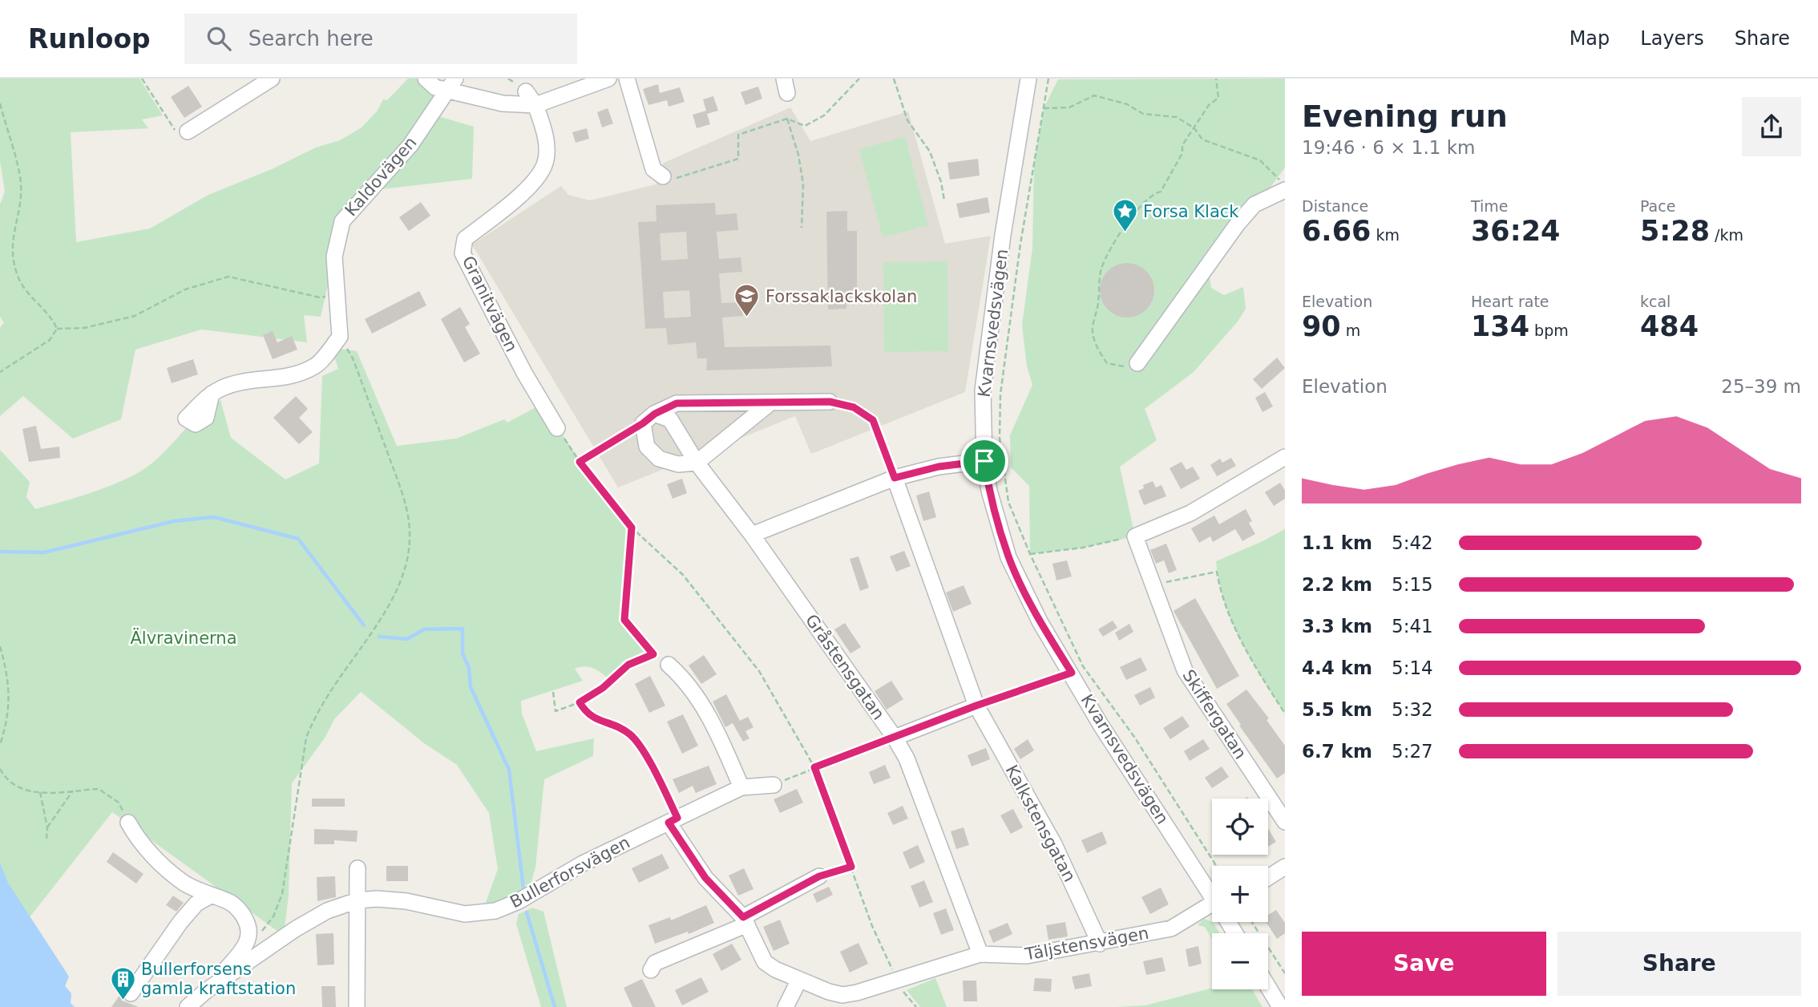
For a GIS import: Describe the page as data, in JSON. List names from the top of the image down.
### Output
{
  "streets": {
    "street": [
      "Kaldovägen",
      "Granitvägen",
      "Kvarnsvedsvägen",
      "Gråstensgatan",
      "Skiffergatan",
      "Kalkstensgatan",
      "Bullerforsvägen",
      "Täljstensvägen"
    ]
  },
  "crossings": [
    ["Gråstensgatan", "Täljstensvägen"],
    ["Kalkstensgatan", "Täljstensvägen"],
    ["Bullerforsvägen", "Täljstensvägen"]
  ],
  "parks": ["Älvravinerna"],
  "places": {
    "place": ["Forsa Klack"],
    "school or university": ["Forssaklackskolan"],
    "building": ["Bullerforsens gamla kraftstation"]
  },
  "page": {
    "header": "Runloop",
    "search": "Search here",
    "nav": ["Map", "Layers", "Share"],
    "heading": ["Evening run", "19:46 · 6 × 1.1 km"],
    "stats": [
      ["Distance", "6.66 km"],
      ["Time", "36:24"],
      ["Pace", "5:28 /km"],
      ["Elevation", "90 m"],
      ["Heart rate", "134 bpm"],
      ["kcal", "484"]
    ],
    "chart": ["Elevation", "25–39 m"],
    "list": [
      {
        "name": "1.1 km",
        "note": "5:42"
      },
      {
        "name": "2.2 km",
        "note": "5:15"
      },
      {
        "name": "3.3 km",
        "note": "5:41"
      },
      {
        "name": "4.4 km",
        "note": "5:14"
      },
      {
        "name": "5.5 km",
        "note": "5:32"
      },
      {
        "name": "6.7 km",
        "note": "5:27"
      }
    ],
    "map_buttons": ["+", "−"],
    "buttons": ["Save", "Share"]
  }
}
